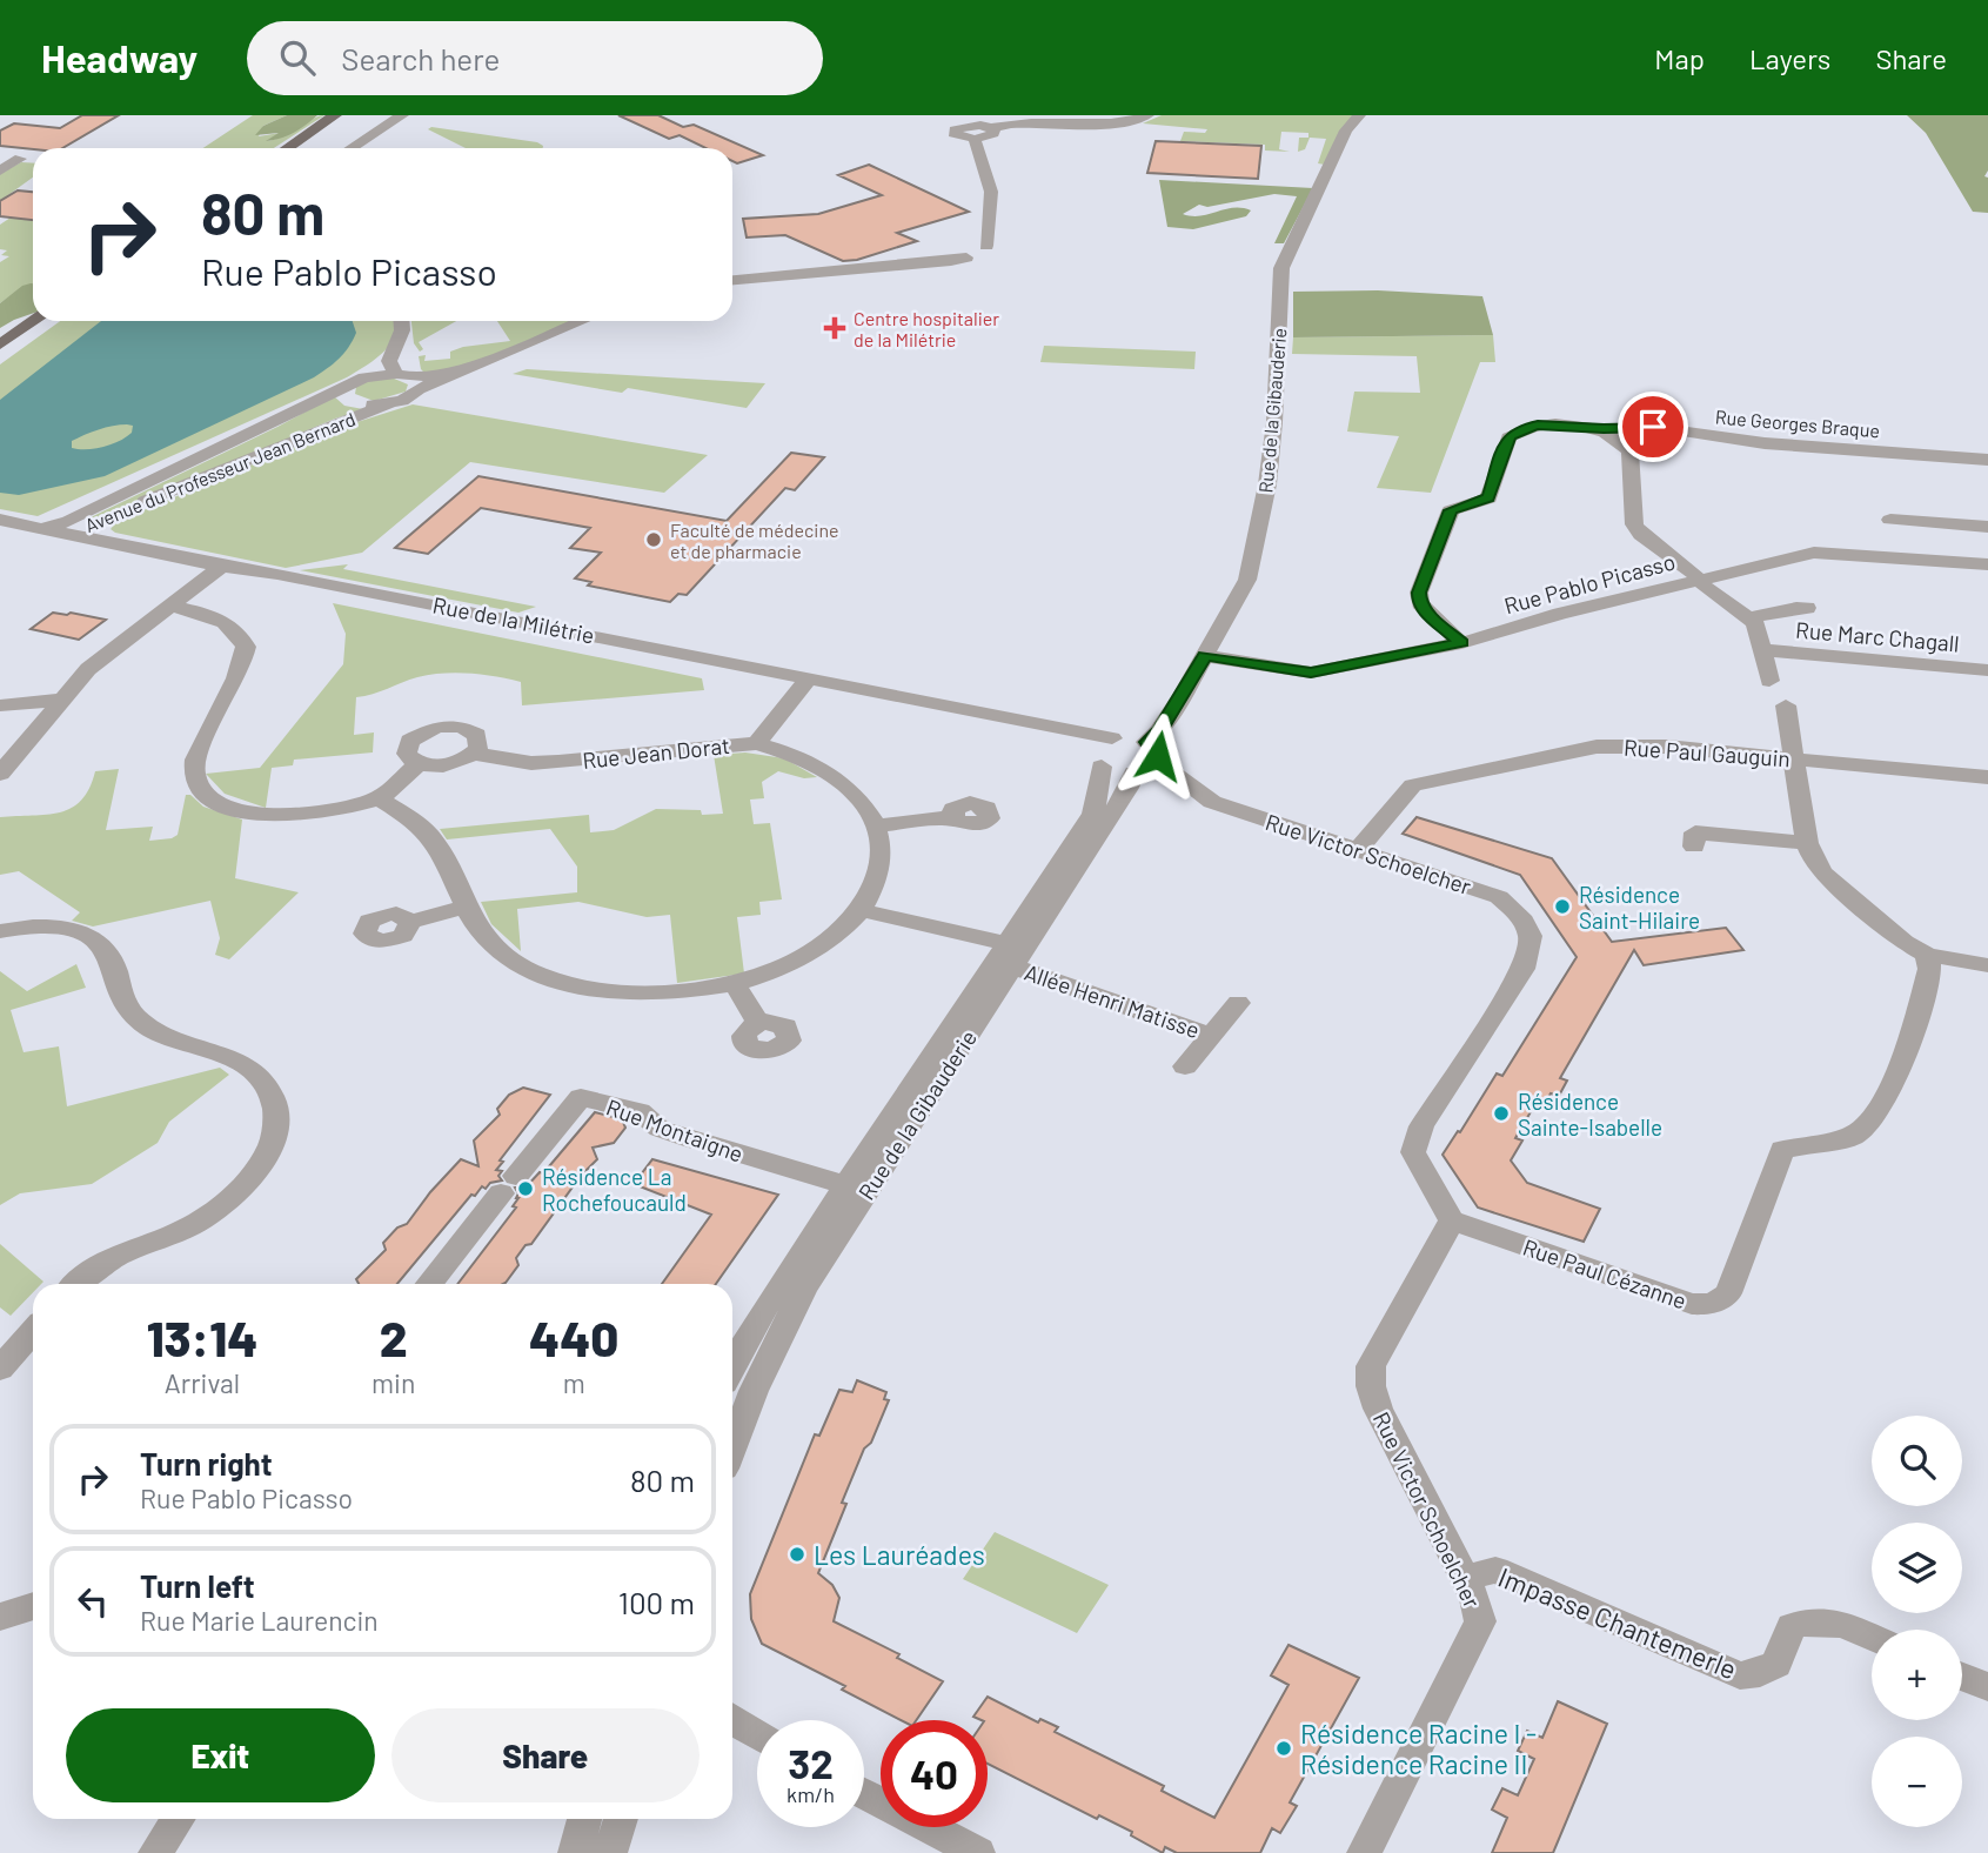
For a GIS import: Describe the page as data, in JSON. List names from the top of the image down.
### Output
{
  "streets": {
    "street": [
      "Rue de la Gibauderie",
      "Rue Georges Braque",
      "Avenue du Professeur Jean Bernard",
      "Rue Pablo Picasso",
      "Rue de la Milétrie",
      "Rue Marc Chagall",
      "Rue Jean Dorat",
      "Rue Paul Gauguin",
      "Rue Victor Schoelcher",
      "Allée Henri Matisse",
      "Rue Montaigne",
      "Rue Paul Cézanne",
      "Impasse Chantemerle"
    ]
  },
  "crossings": [
    ["Rue de la Gibauderie", "Rue Pablo Picasso"],
    ["Rue de la Gibauderie", "Rue de la Milétrie"],
    ["Rue de la Gibauderie", "Rue Victor Schoelcher"],
    ["Rue de la Gibauderie", "Allée Henri Matisse"],
    ["Rue de la Gibauderie", "Rue Montaigne"],
    ["Rue Georges Braque", "Rue Pablo Picasso"],
    ["Rue Georges Braque", "Rue Marc Chagall"],
    ["Avenue du Professeur Jean Bernard", "Rue de la Milétrie"],
    ["Rue Pablo Picasso", "Rue Marc Chagall"],
    ["Rue de la Milétrie", "Rue Jean Dorat"],
    ["Rue Paul Gauguin", "Rue Victor Schoelcher"],
    ["Rue Victor Schoelcher", "Rue Paul Cézanne"],
    ["Rue Victor Schoelcher", "Impasse Chantemerle"]
  ],
  "places": {
    "health": ["Centre hospitalier de la Milétrie"],
    "other": [
      "Faculté de médecine et de pharmacie",
      "Résidence Saint-Hilaire",
      "Résidence Sainte-Isabelle",
      "Résidence La Rochefoucauld",
      "Les Lauréades",
      "Résidence Racine I - Résidence Racine II"
    ]
  },
  "page": {
    "header": "Headway",
    "search": "Search here",
    "nav": ["Map", "Layers", "Share"],
    "turn": ["80 m", "Rue Pablo Picasso"],
    "eta": [
      "13:14",
      "Arrival",
      "2",
      "min",
      "440",
      "m"
    ],
    "map_buttons": ["+", "−"],
    "list": [
      {
        "name": "Turn right",
        "note": "Rue Pablo Picasso",
        "value": "80 m"
      },
      {
        "name": "Turn left",
        "note": "Rue Marie Laurencin",
        "value": "100 m"
      }
    ],
    "buttons": ["Exit", "Share"],
    "speed": "32 km/h",
    "limit": "40"
  }
}
